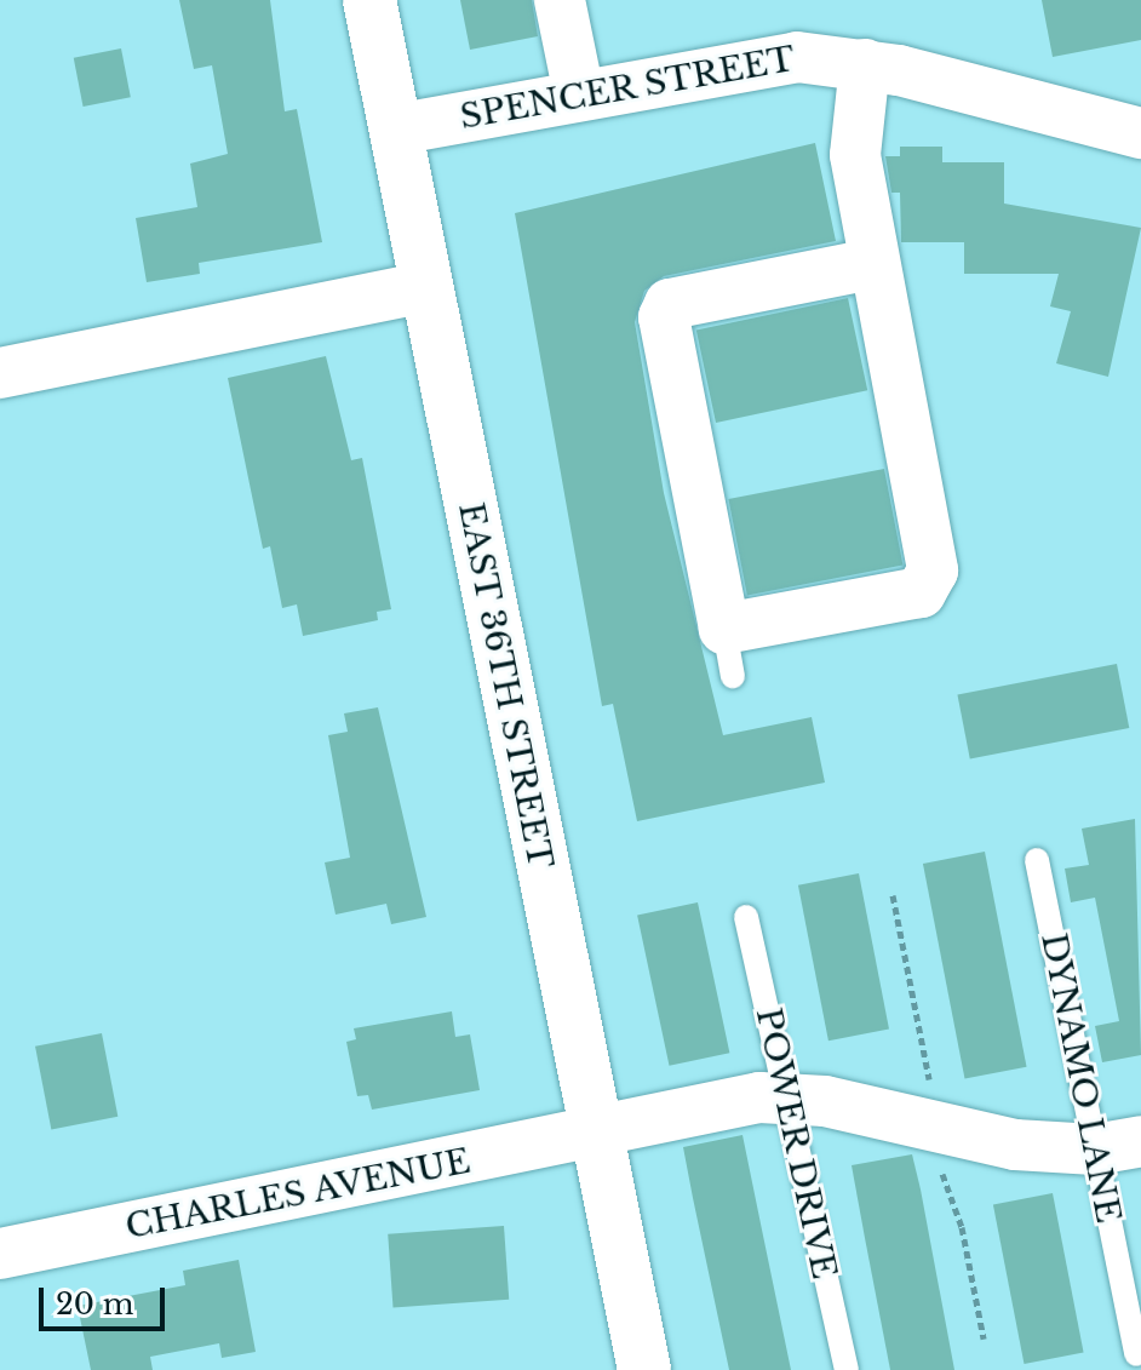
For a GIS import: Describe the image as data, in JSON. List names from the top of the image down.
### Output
{
  "streets": {
    "street": ["SPENCER STREET", "EAST 36TH STREET", "CHARLES AVENUE"],
    "lane": ["DYNAMO LANE", "POWER DRIVE"]
  },
  "crossings": [
    ["SPENCER STREET", "EAST 36TH STREET"],
    ["EAST 36TH STREET", "CHARLES AVENUE"],
    ["POWER DRIVE", "CHARLES AVENUE"]
  ],
  "scale_bar": "20 m"
}
